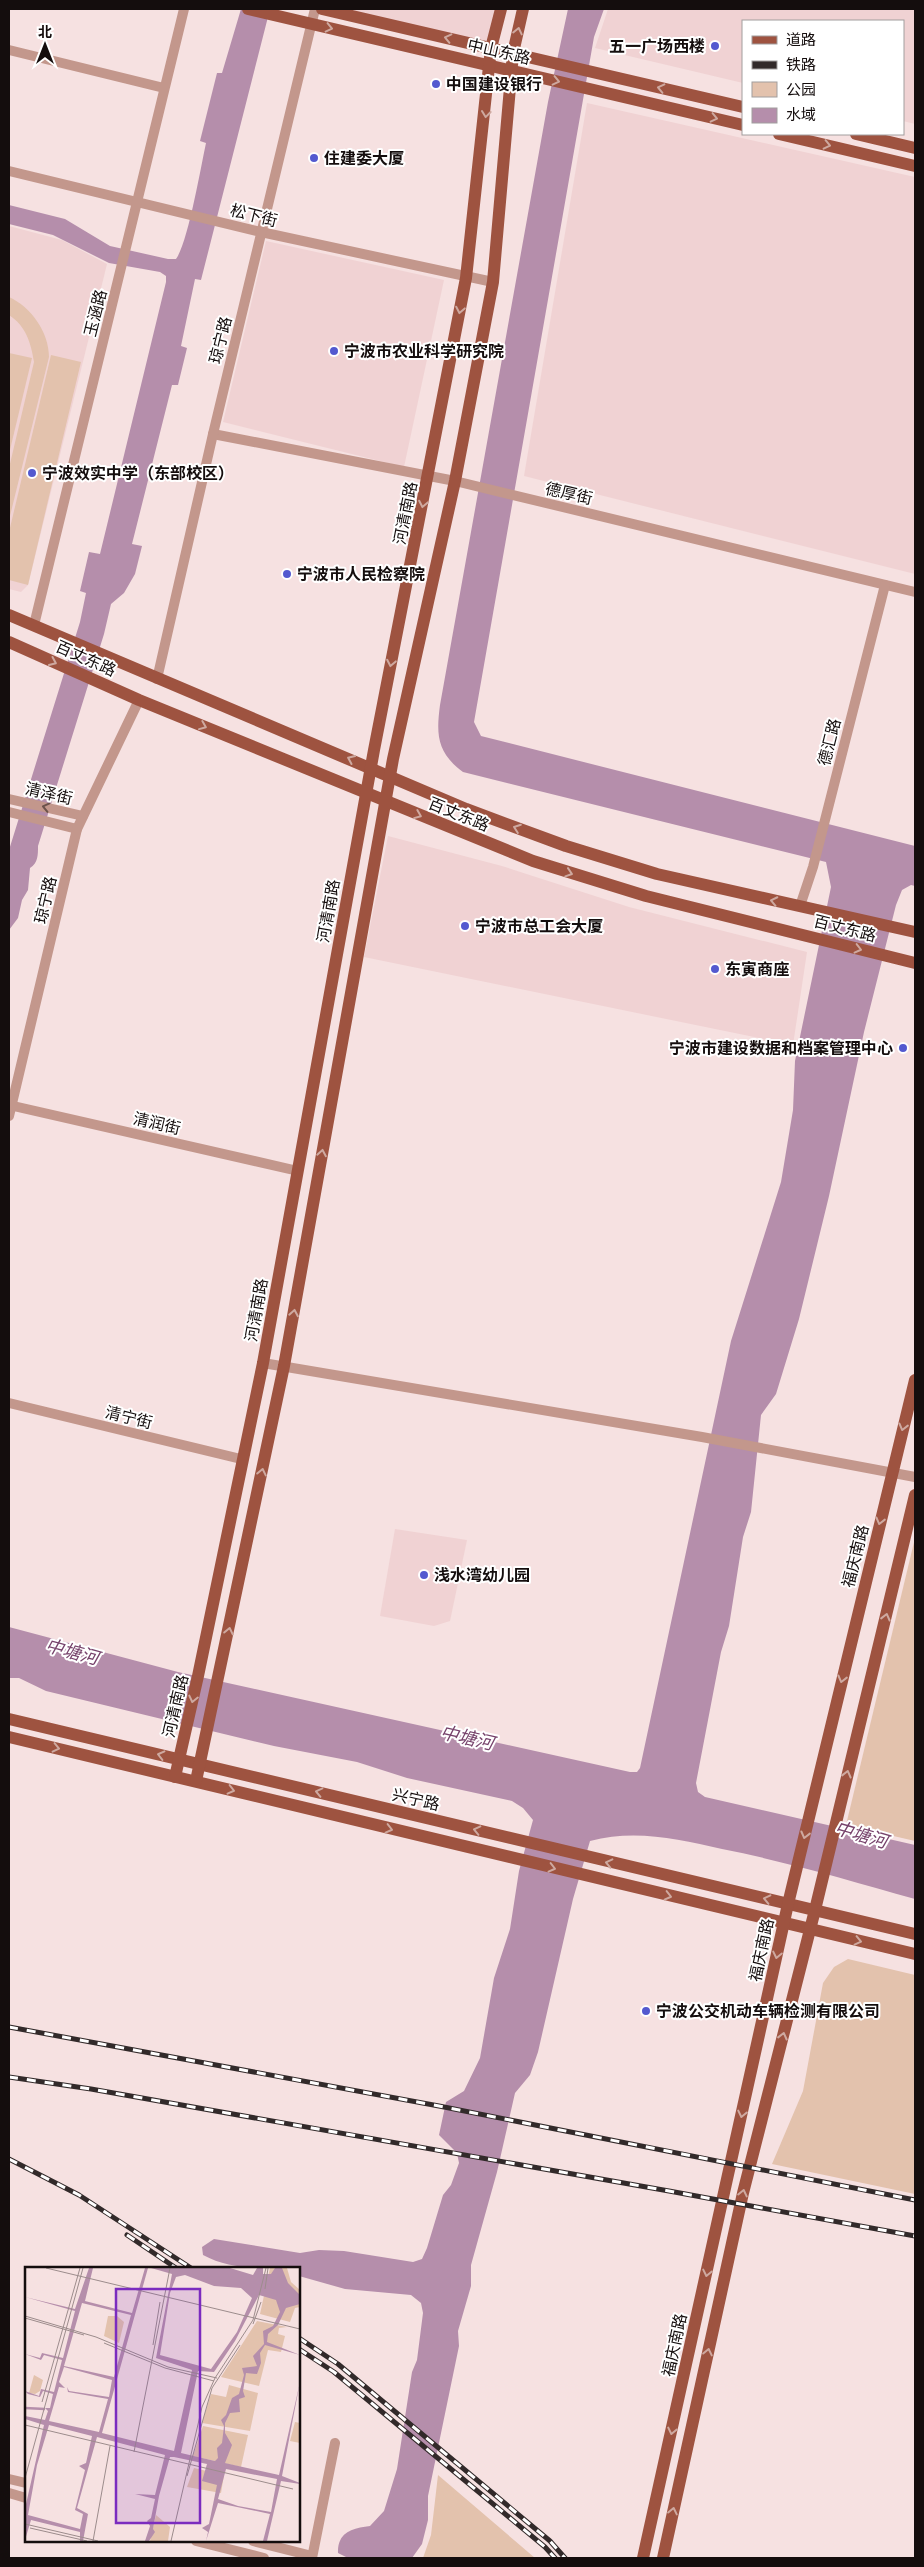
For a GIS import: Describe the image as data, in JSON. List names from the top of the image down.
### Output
{
  "streets": {
    "main road": [
      "中山东路",
      "河清南路",
      "百丈东路",
      "福庆南路",
      "兴宁路"
    ],
    "street": [
      "松下街",
      "玉涵路",
      "琼宁路",
      "德厚街",
      "德汇路",
      "清泽街",
      "清润街",
      "清宁街"
    ]
  },
  "crossings": [
    ["中山东路", "琼宁路"],
    ["中山东路", "河清南路"],
    ["松下街", "玉涵路"],
    ["松下街", "琼宁路"],
    ["松下街", "河清南路"],
    ["玉涵路", "百丈东路"],
    ["琼宁路", "德厚街"],
    ["琼宁路", "百丈东路"],
    ["琼宁路", "清泽街"],
    ["琼宁路", "清润街"],
    ["德厚街", "河清南路"],
    ["德厚街", "德汇路"],
    ["河清南路", "百丈东路"],
    ["河清南路", "清润街"],
    ["河清南路", "清宁街"],
    ["河清南路", "兴宁路"],
    ["百丈东路", "德汇路"],
    ["福庆南路", "兴宁路"]
  ],
  "water": ["中塘河"],
  "places": [
    "五一广场西楼",
    "中国建设银行",
    "住建委大厦",
    "宁波市农业科学研究院",
    "宁波效实中学（东部校区）",
    "宁波市人民检察院",
    "宁波市总工会大厦",
    "东寅商座",
    "宁波市建设数据和档案管理中心",
    "浅水湾幼儿园",
    "宁波公交机动车辆检测有限公司"
  ],
  "legend": [
    "道路",
    "铁路",
    "公园",
    "水域"
  ],
  "north": "top"
}
